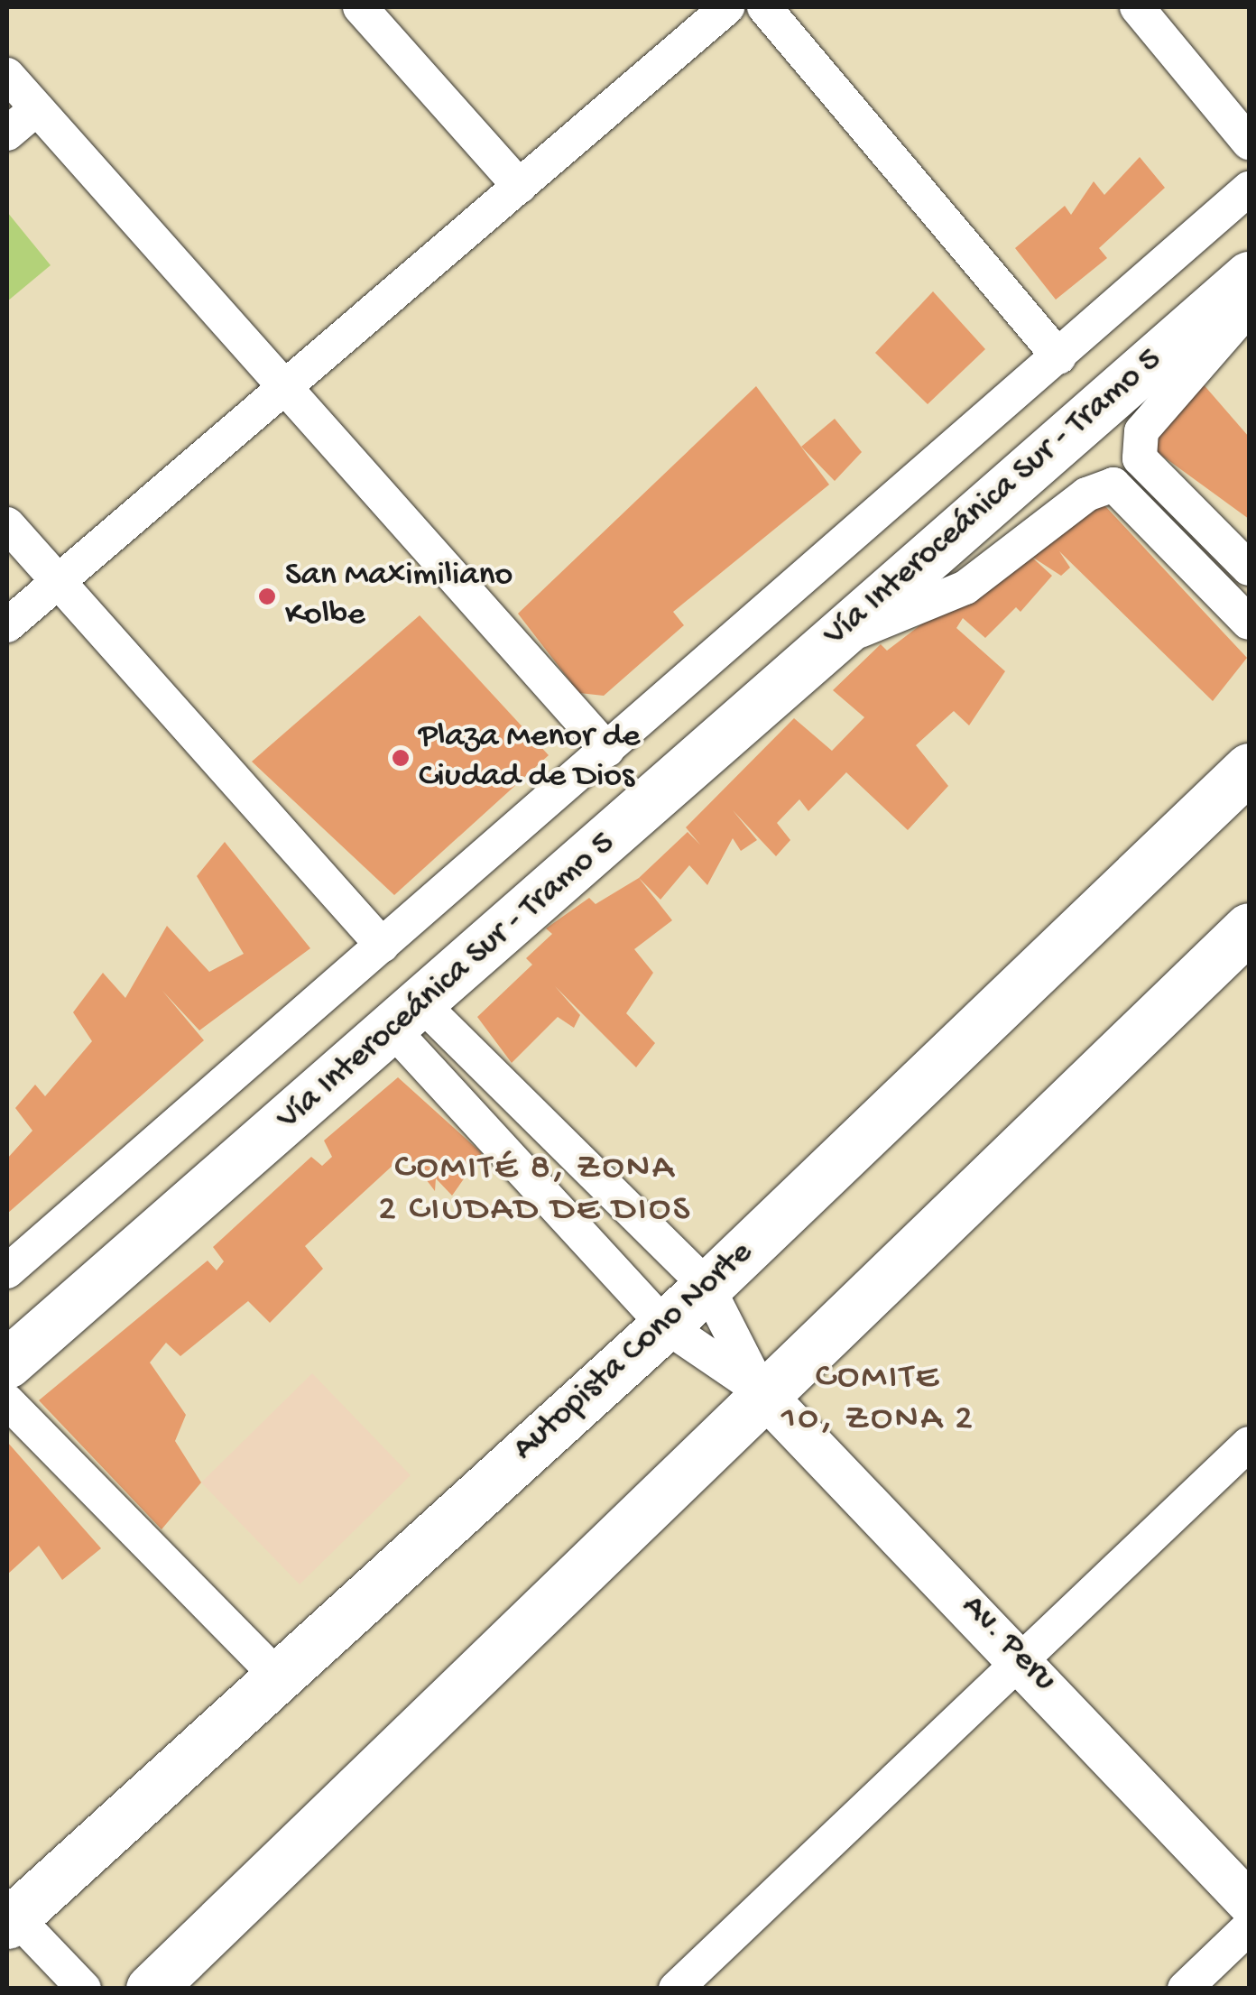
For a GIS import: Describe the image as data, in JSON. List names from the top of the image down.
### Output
{
  "streets": {
    "main road": ["Vía Interoceánica Sur - Tramo 5", "Autopista Cono Norte"],
    "street": ["Av. Peru"]
  },
  "districts": ["COMITÉ 8, ZONA 2 CIUDAD DE DIOS", "COMITE 10, ZONA 2"],
  "places": ["San Maximiliano Kolbe", "Plaza Menor de Ciudad de Dios"]
}
